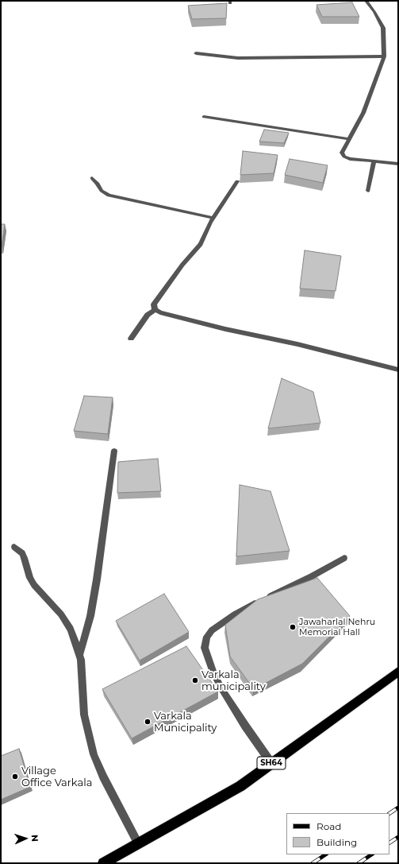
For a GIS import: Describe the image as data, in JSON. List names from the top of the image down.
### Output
{
  "streets": {
    "main road": ["SH64"]
  },
  "places": [
    "Jawaharlal Nehru Memorial Hall",
    "Varkala municipality",
    "Varkala Municipality",
    "Village Office Varkala"
  ],
  "legend": ["Road", "Building"],
  "north": "right"
}
